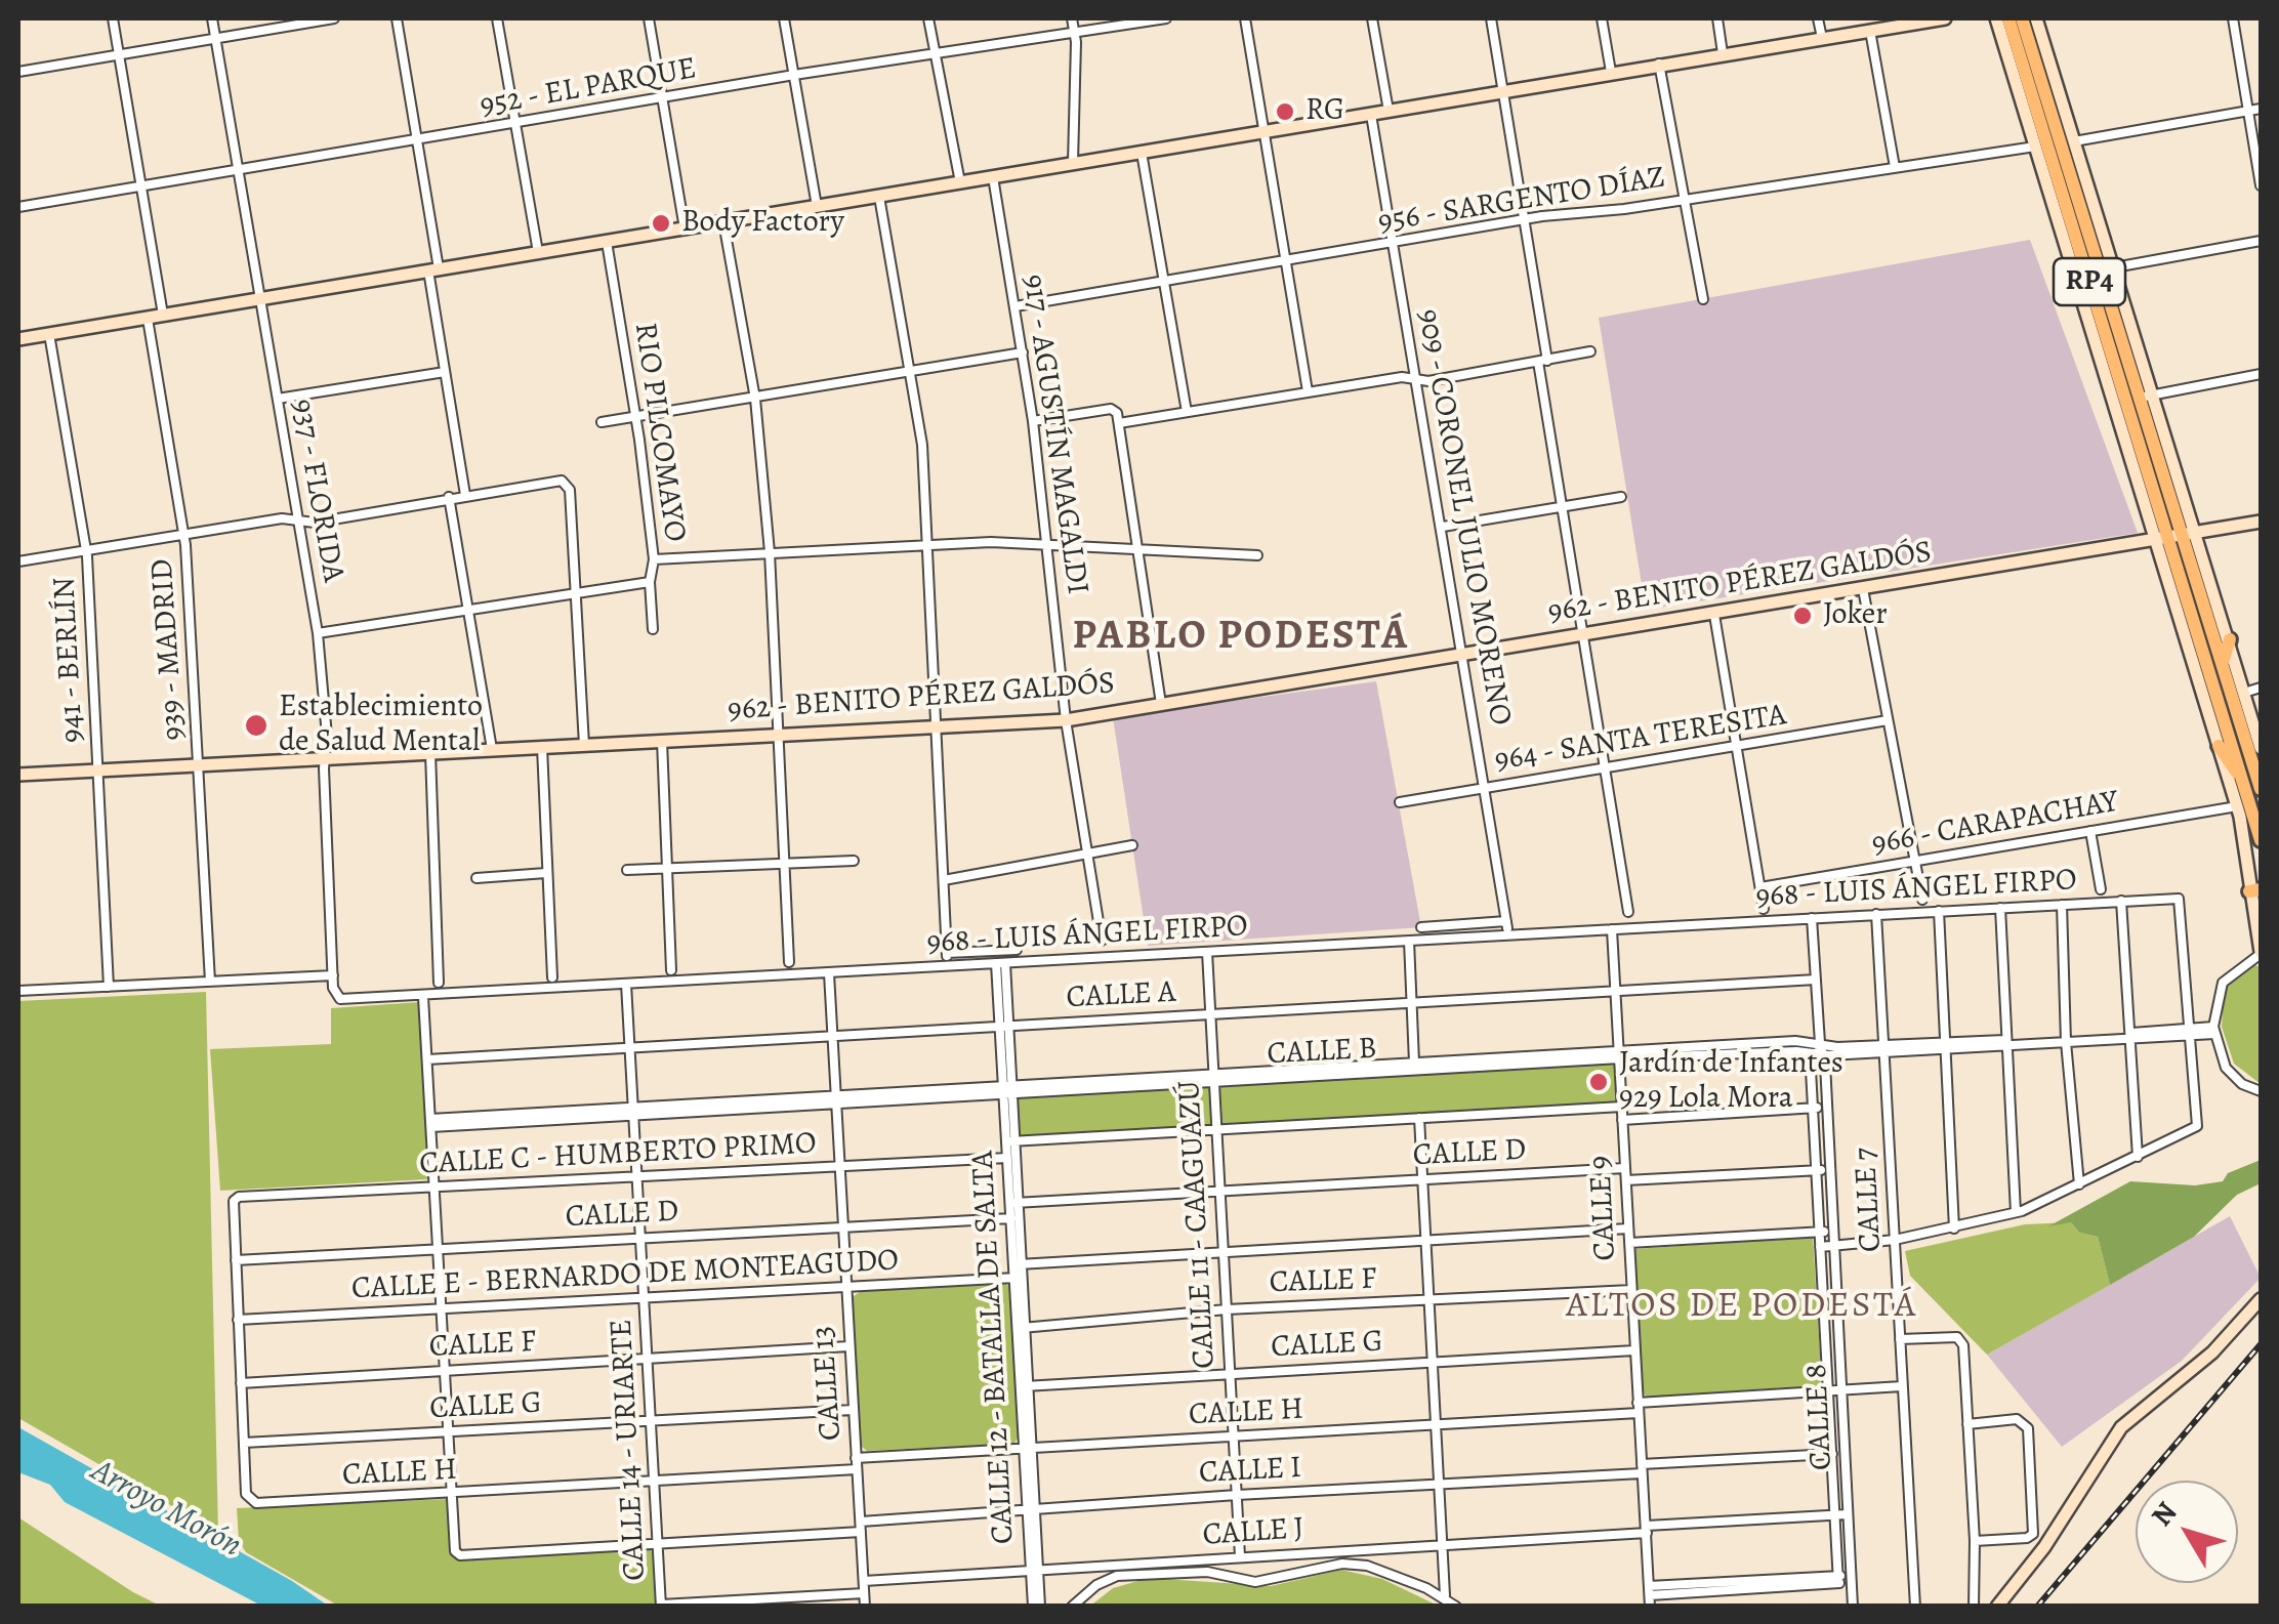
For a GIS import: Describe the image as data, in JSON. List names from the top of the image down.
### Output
{
  "streets": {
    "main road": ["RP4", "962 - BENITO PÉREZ GALDÓS"],
    "street": [
      "952 - EL PARQUE",
      "956 - SARGENTO DÍAZ",
      "RIO PILCOMAYO",
      "917 - AGUSTÍN MAGALDI",
      "937 - FLORIDA",
      "909 - CORONEL JULIO MORENO",
      "939 - MADRID",
      "941 - BERLÍN",
      "964 - SANTA TERESITA",
      "966 - CARAPACHAY",
      "968 - LUIS ÁNGEL FIRPO",
      "CALLE A",
      "CALLE B",
      "CALLE D",
      "CALLE C - HUMBERTO PRIMO",
      "CALLE 7",
      "CALLE 9",
      "CALLE 11 - CAAGUAZÚ",
      "CALLE E - BERNARDO DE MONTEAGUDO",
      "CALLE F",
      "CALLE G",
      "CALLE 12 - BATALLA DE SALTA",
      "CALLE 13",
      "CALLE H",
      "CALLE 8",
      "CALLE 14 - URIARTE",
      "CALLE I",
      "CALLE J"
    ]
  },
  "crossings": [
    ["952 - EL PARQUE", "937 - FLORIDA"],
    ["956 - SARGENTO DÍAZ", "917 - AGUSTÍN MAGALDI"],
    ["956 - SARGENTO DÍAZ", "909 - CORONEL JULIO MORENO"],
    ["RP4", "962 - BENITO PÉREZ GALDÓS"],
    ["917 - AGUSTÍN MAGALDI", "962 - BENITO PÉREZ GALDÓS"],
    ["937 - FLORIDA", "962 - BENITO PÉREZ GALDÓS"],
    ["937 - FLORIDA", "968 - LUIS ÁNGEL FIRPO"],
    ["909 - CORONEL JULIO MORENO", "962 - BENITO PÉREZ GALDÓS"],
    ["909 - CORONEL JULIO MORENO", "964 - SANTA TERESITA"],
    ["962 - BENITO PÉREZ GALDÓS", "939 - MADRID"],
    ["962 - BENITO PÉREZ GALDÓS", "941 - BERLÍN"],
    ["968 - LUIS ÁNGEL FIRPO", "CALLE B"],
    ["968 - LUIS ÁNGEL FIRPO", "CALLE 7"],
    ["968 - LUIS ÁNGEL FIRPO", "CALLE 9"],
    ["968 - LUIS ÁNGEL FIRPO", "CALLE 11 - CAAGUAZÚ"],
    ["968 - LUIS ÁNGEL FIRPO", "CALLE 12 - BATALLA DE SALTA"],
    ["968 - LUIS ÁNGEL FIRPO", "CALLE 13"],
    ["968 - LUIS ÁNGEL FIRPO", "CALLE 8"],
    ["968 - LUIS ÁNGEL FIRPO", "CALLE 14 - URIARTE"],
    ["CALLE A", "CALLE 9"],
    ["CALLE A", "CALLE 11 - CAAGUAZÚ"],
    ["CALLE A", "CALLE 12 - BATALLA DE SALTA"],
    ["CALLE A", "CALLE 13"],
    ["CALLE A", "CALLE 8"],
    ["CALLE A", "CALLE 14 - URIARTE"],
    ["CALLE B", "CALLE 7"],
    ["CALLE B", "CALLE 9"],
    ["CALLE B", "CALLE 11 - CAAGUAZÚ"],
    ["CALLE B", "CALLE 12 - BATALLA DE SALTA"],
    ["CALLE B", "CALLE 13"],
    ["CALLE B", "CALLE 8"],
    ["CALLE B", "CALLE 14 - URIARTE"],
    ["CALLE D", "CALLE C - HUMBERTO PRIMO"],
    ["CALLE D", "CALLE 9"],
    ["CALLE D", "CALLE 11 - CAAGUAZÚ"],
    ["CALLE D", "CALLE 12 - BATALLA DE SALTA"],
    ["CALLE D", "CALLE 13"],
    ["CALLE D", "CALLE 14 - URIARTE"],
    ["CALLE C - HUMBERTO PRIMO", "CALLE 12 - BATALLA DE SALTA"],
    ["CALLE C - HUMBERTO PRIMO", "CALLE 13"],
    ["CALLE C - HUMBERTO PRIMO", "CALLE 14 - URIARTE"],
    ["CALLE 7", "CALLE H"],
    ["CALLE 9", "CALLE F"],
    ["CALLE 9", "CALLE G"],
    ["CALLE 9", "CALLE H"],
    ["CALLE 9", "CALLE I"],
    ["CALLE 9", "CALLE J"],
    ["CALLE 11 - CAAGUAZÚ", "CALLE F"],
    ["CALLE 11 - CAAGUAZÚ", "CALLE G"],
    ["CALLE 11 - CAAGUAZÚ", "CALLE H"],
    ["CALLE 11 - CAAGUAZÚ", "CALLE I"],
    ["CALLE 11 - CAAGUAZÚ", "CALLE J"],
    ["CALLE E - BERNARDO DE MONTEAGUDO", "CALLE 12 - BATALLA DE SALTA"],
    ["CALLE E - BERNARDO DE MONTEAGUDO", "CALLE 13"],
    ["CALLE E - BERNARDO DE MONTEAGUDO", "CALLE 14 - URIARTE"],
    ["CALLE F", "CALLE 12 - BATALLA DE SALTA"],
    ["CALLE F", "CALLE 13"],
    ["CALLE F", "CALLE 14 - URIARTE"],
    ["CALLE G", "CALLE 12 - BATALLA DE SALTA"],
    ["CALLE G", "CALLE 13"],
    ["CALLE G", "CALLE H"],
    ["CALLE G", "CALLE 14 - URIARTE"],
    ["CALLE 12 - BATALLA DE SALTA", "CALLE H"],
    ["CALLE 12 - BATALLA DE SALTA", "CALLE I"],
    ["CALLE 12 - BATALLA DE SALTA", "CALLE J"],
    ["CALLE 13", "CALLE H"],
    ["CALLE 13", "CALLE I"],
    ["CALLE 13", "CALLE J"],
    ["CALLE H", "CALLE 8"],
    ["CALLE H", "CALLE 14 - URIARTE"],
    ["CALLE H", "CALLE I"],
    ["CALLE 8", "CALLE I"],
    ["CALLE 8", "CALLE J"],
    ["CALLE 14 - URIARTE", "CALLE I"]
  ],
  "districts": ["PABLO PODESTÁ", "ALTOS DE PODESTÁ"],
  "water": ["Arroyo Morón"],
  "places": [
    "RG",
    "Body Factory",
    "Joker",
    "Establecimiento de Salud Mental",
    "Jardín de Infantes 929 Lola Mora"
  ],
  "north": "top left"
}
